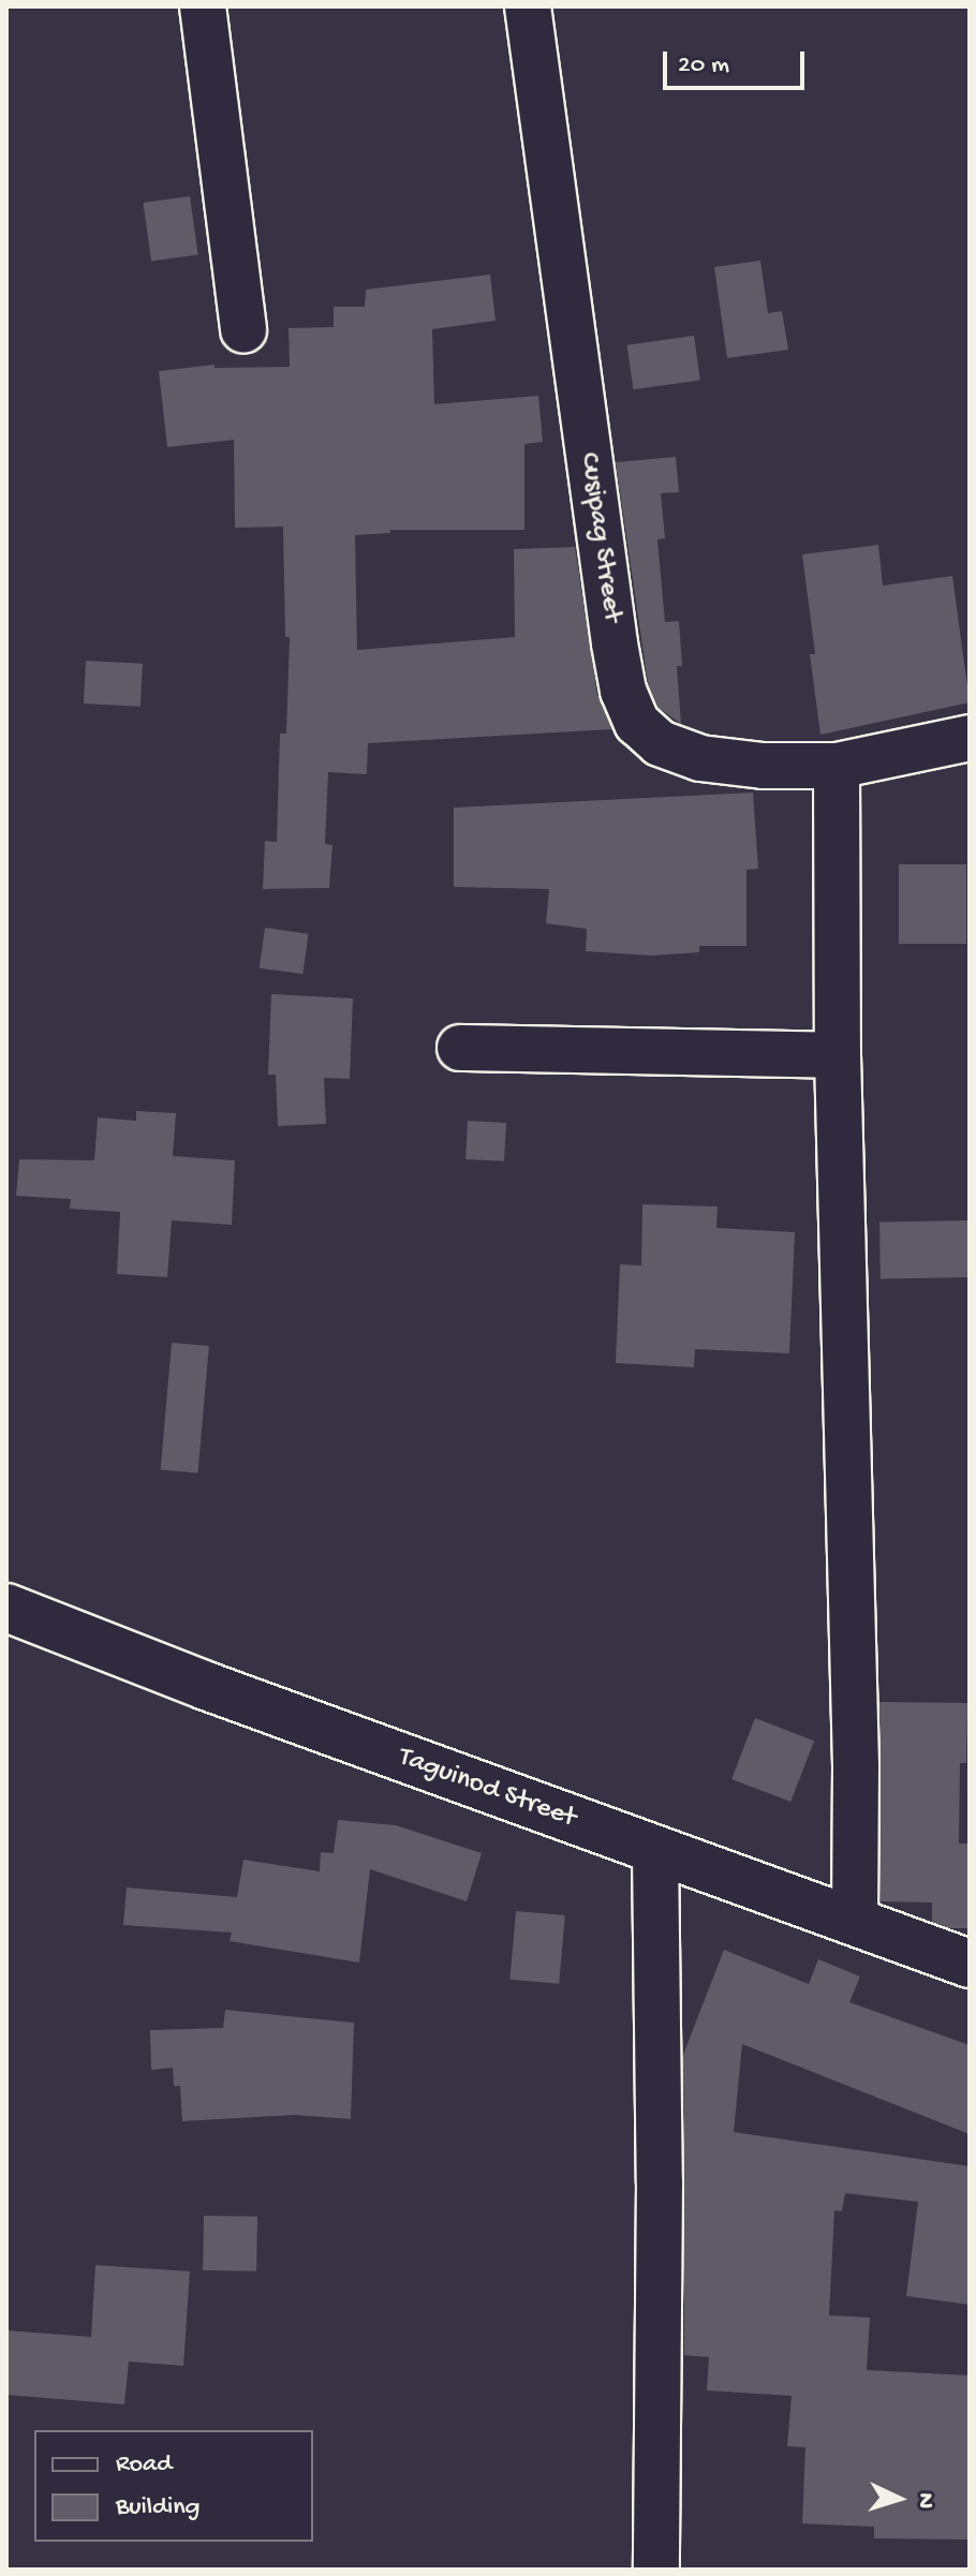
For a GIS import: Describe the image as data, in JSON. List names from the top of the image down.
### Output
{
  "streets": {
    "street": ["Cusipag Street", "Taguinod Street"]
  },
  "legend": ["Road", "Building"],
  "scale_bar": "20 m",
  "north": "right"
}
